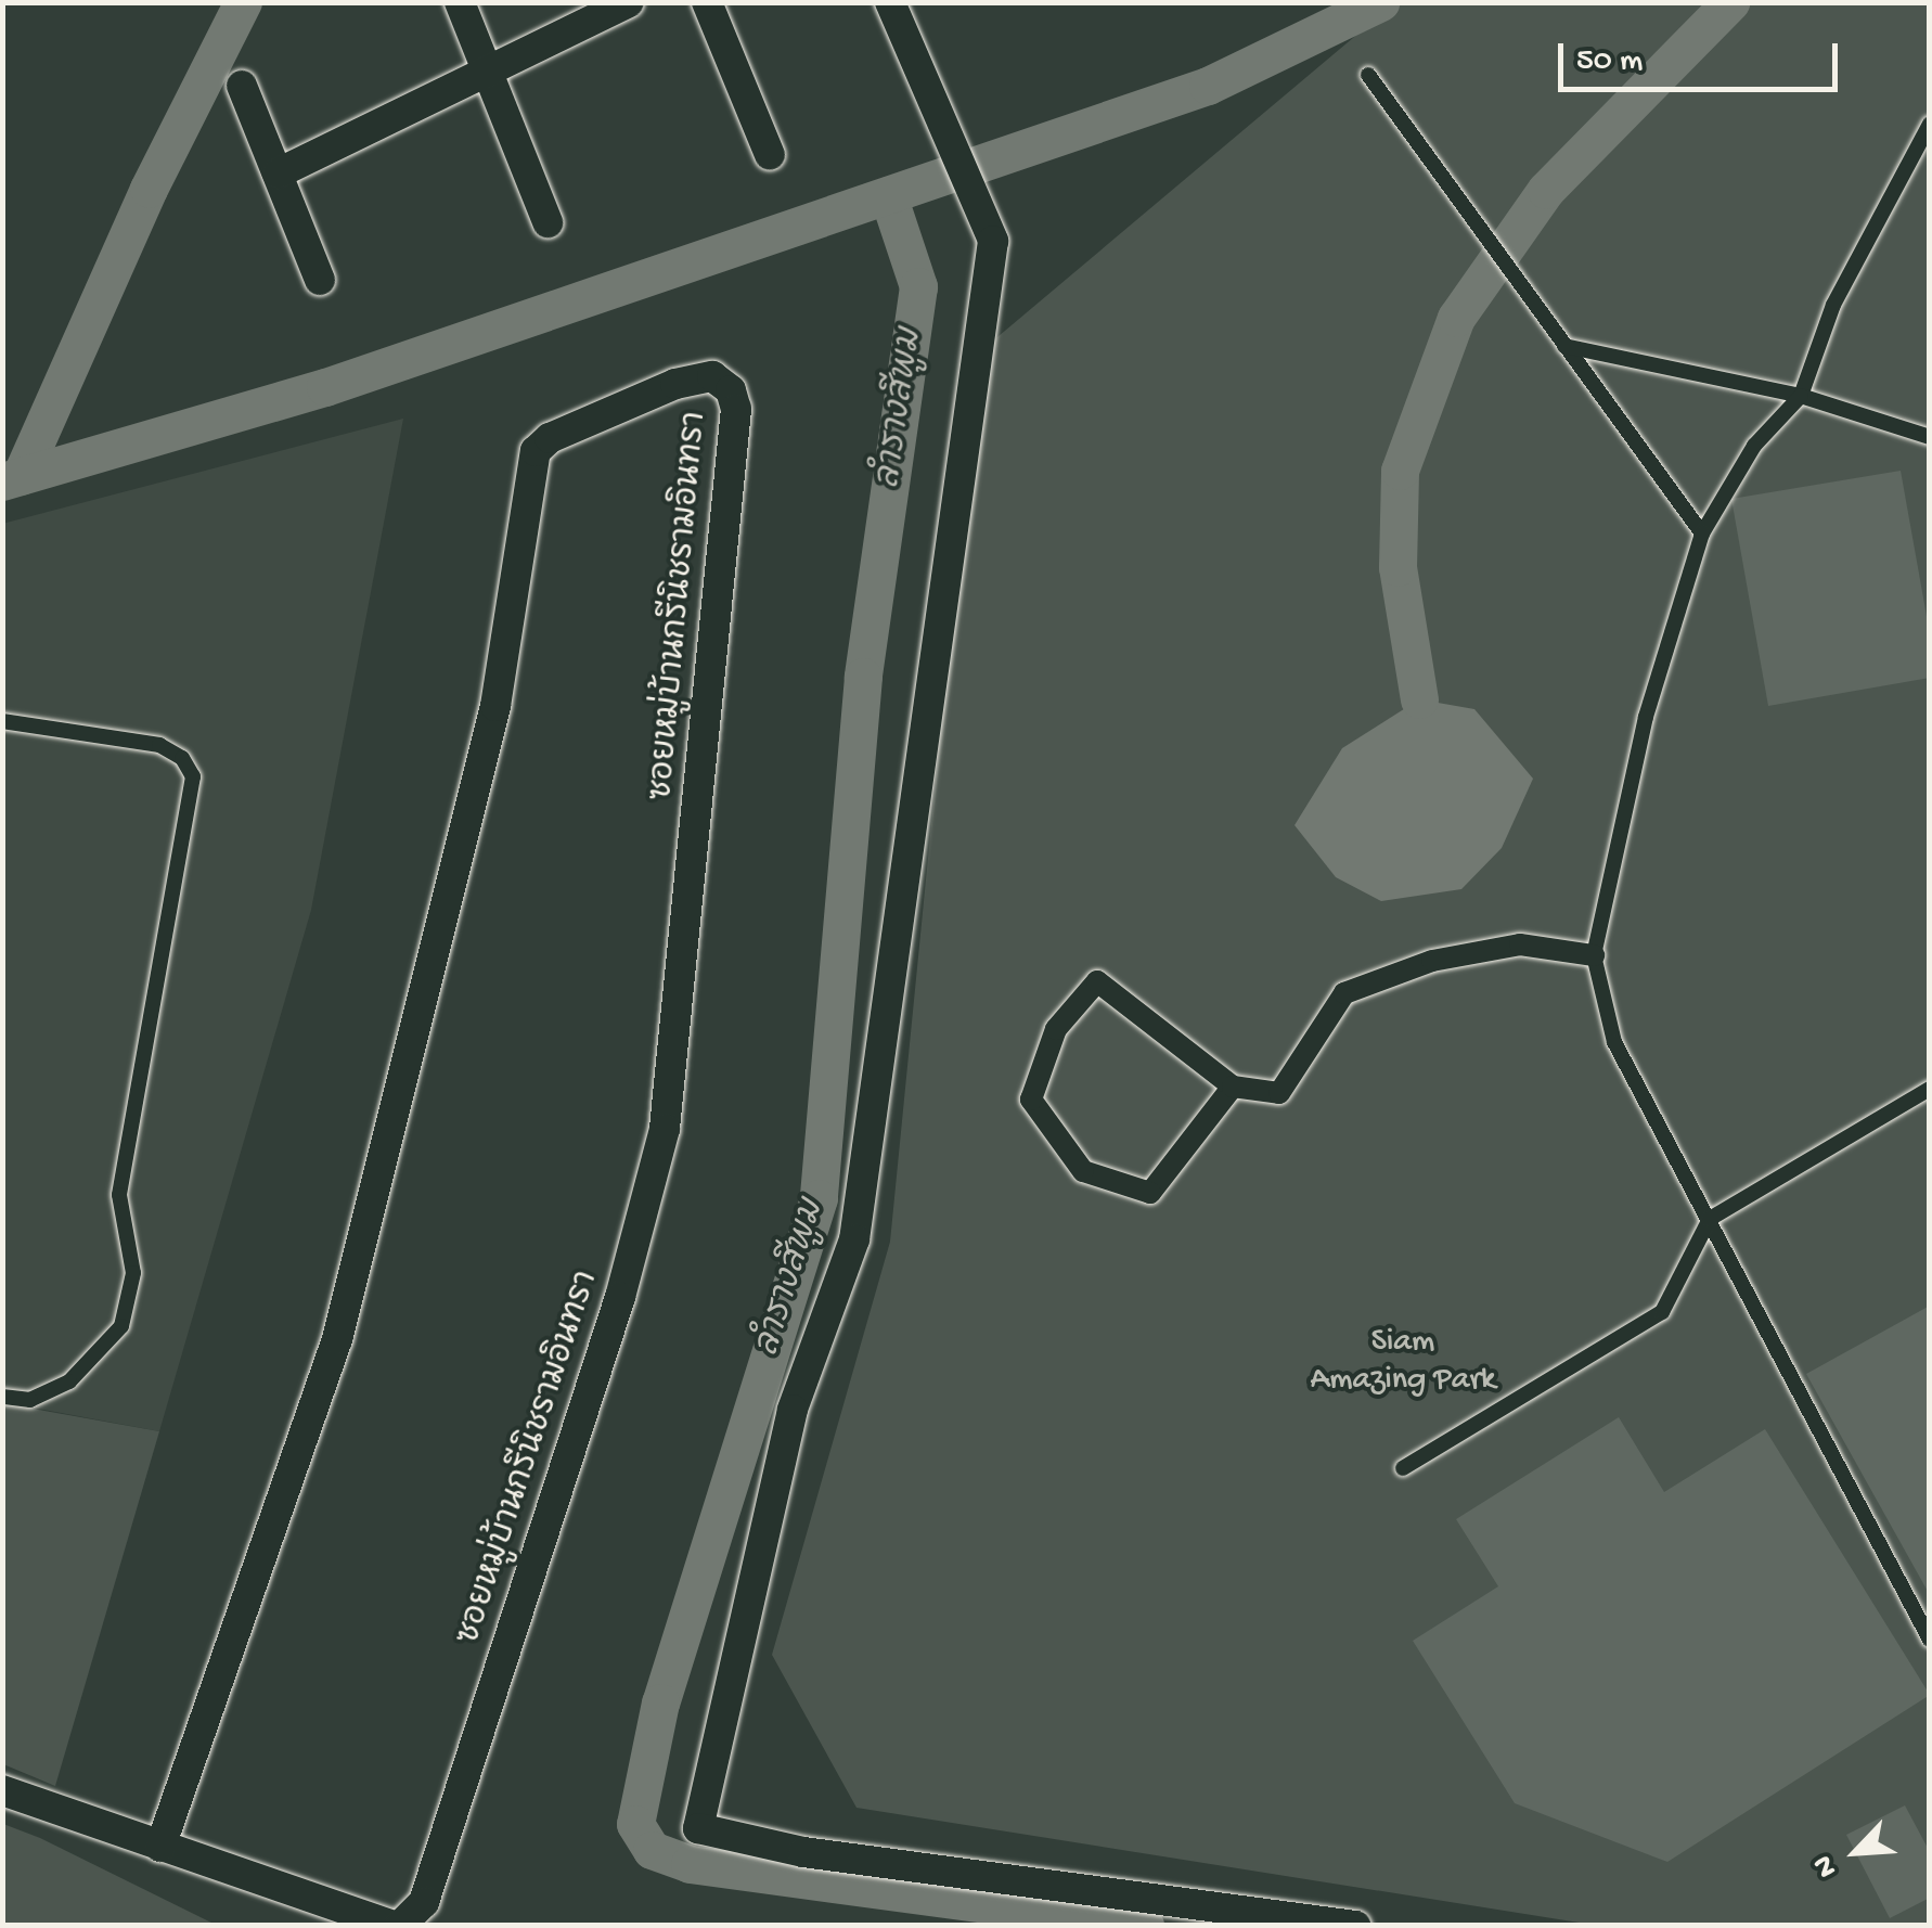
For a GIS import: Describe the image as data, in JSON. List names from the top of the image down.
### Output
{
  "streets": {
    "street": ["ซอยหมู่บ้านกรีนิชรามอินทรา"]
  },
  "water": ["ลำรางสีพูม"],
  "parks": ["Siam Amazing Park"],
  "scale_bar": "50 m",
  "north": "bottom left"
}
